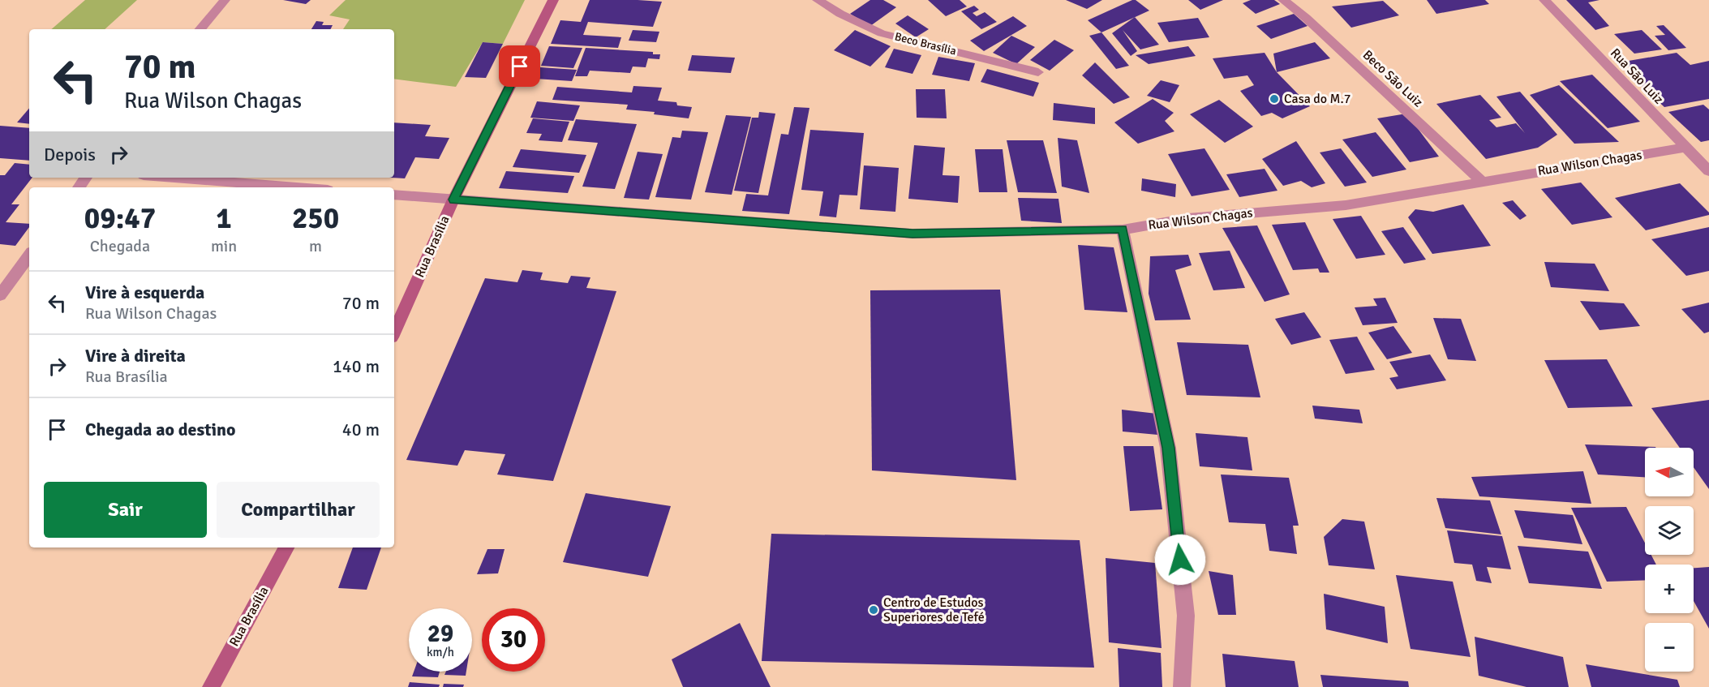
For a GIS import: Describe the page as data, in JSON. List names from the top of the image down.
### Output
{
  "streets": {
    "street": [
      "Beco Brasília",
      "Rua São Luiz",
      "Beco São Luiz",
      "Rua Wilson Chagas",
      "Rua Brasília"
    ]
  },
  "crossings": [
    ["Rua São Luiz", "Rua Wilson Chagas"],
    ["Beco São Luiz", "Rua Wilson Chagas"],
    ["Rua Wilson Chagas", "Rua Brasília"]
  ],
  "places": ["Casa do M.7", "Centro de Estudos Superiores de Tefé"],
  "north": "left",
  "page": {
    "turn": ["70 m", "Rua Wilson Chagas"],
    "then": "Depois",
    "eta": [
      "09:47",
      "Chegada",
      "1",
      "min",
      "250",
      "m"
    ],
    "list": [
      {
        "name": "Vire à esquerda",
        "note": "Rua Wilson Chagas",
        "value": "70 m"
      },
      {
        "name": "Vire à direita",
        "note": "Rua Brasília",
        "value": "140 m"
      },
      {
        "name": "Chegada ao destino",
        "value": "40 m"
      }
    ],
    "map_buttons": ["+", "−"],
    "buttons": ["Sair", "Compartilhar"],
    "speed": "29 km/h",
    "limit": "30"
  }
}
